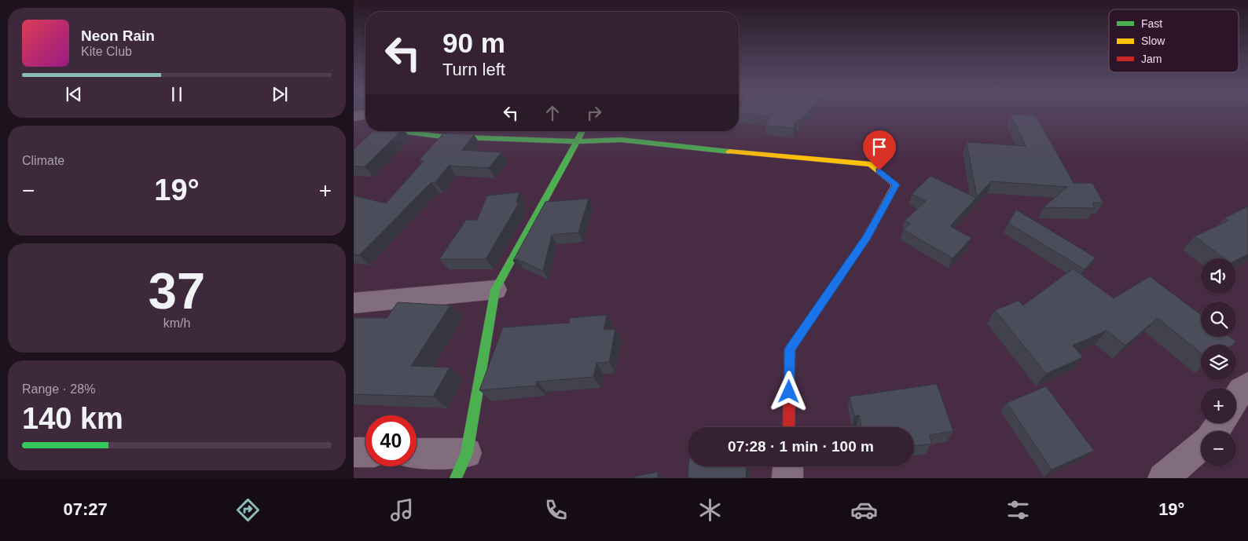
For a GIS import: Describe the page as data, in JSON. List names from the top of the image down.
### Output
{
  "legend": ["Fast", "Slow", "Jam"],
  "page": {
    "turn": ["90 m", "Turn left"],
    "song": ["Neon Rain", "Kite Club"],
    "tile": [
      "Climate",
      ["37", "km/h"],
      ["Range · 28%", "140 km"]
    ],
    "heat": ["−", "19°", "+"],
    "map_buttons": ["+", "−"],
    "limit": "40",
    "trip": "07:28 · 1 min · 100 m",
    "tabs": ["07:27", "19°"]
  }
}
